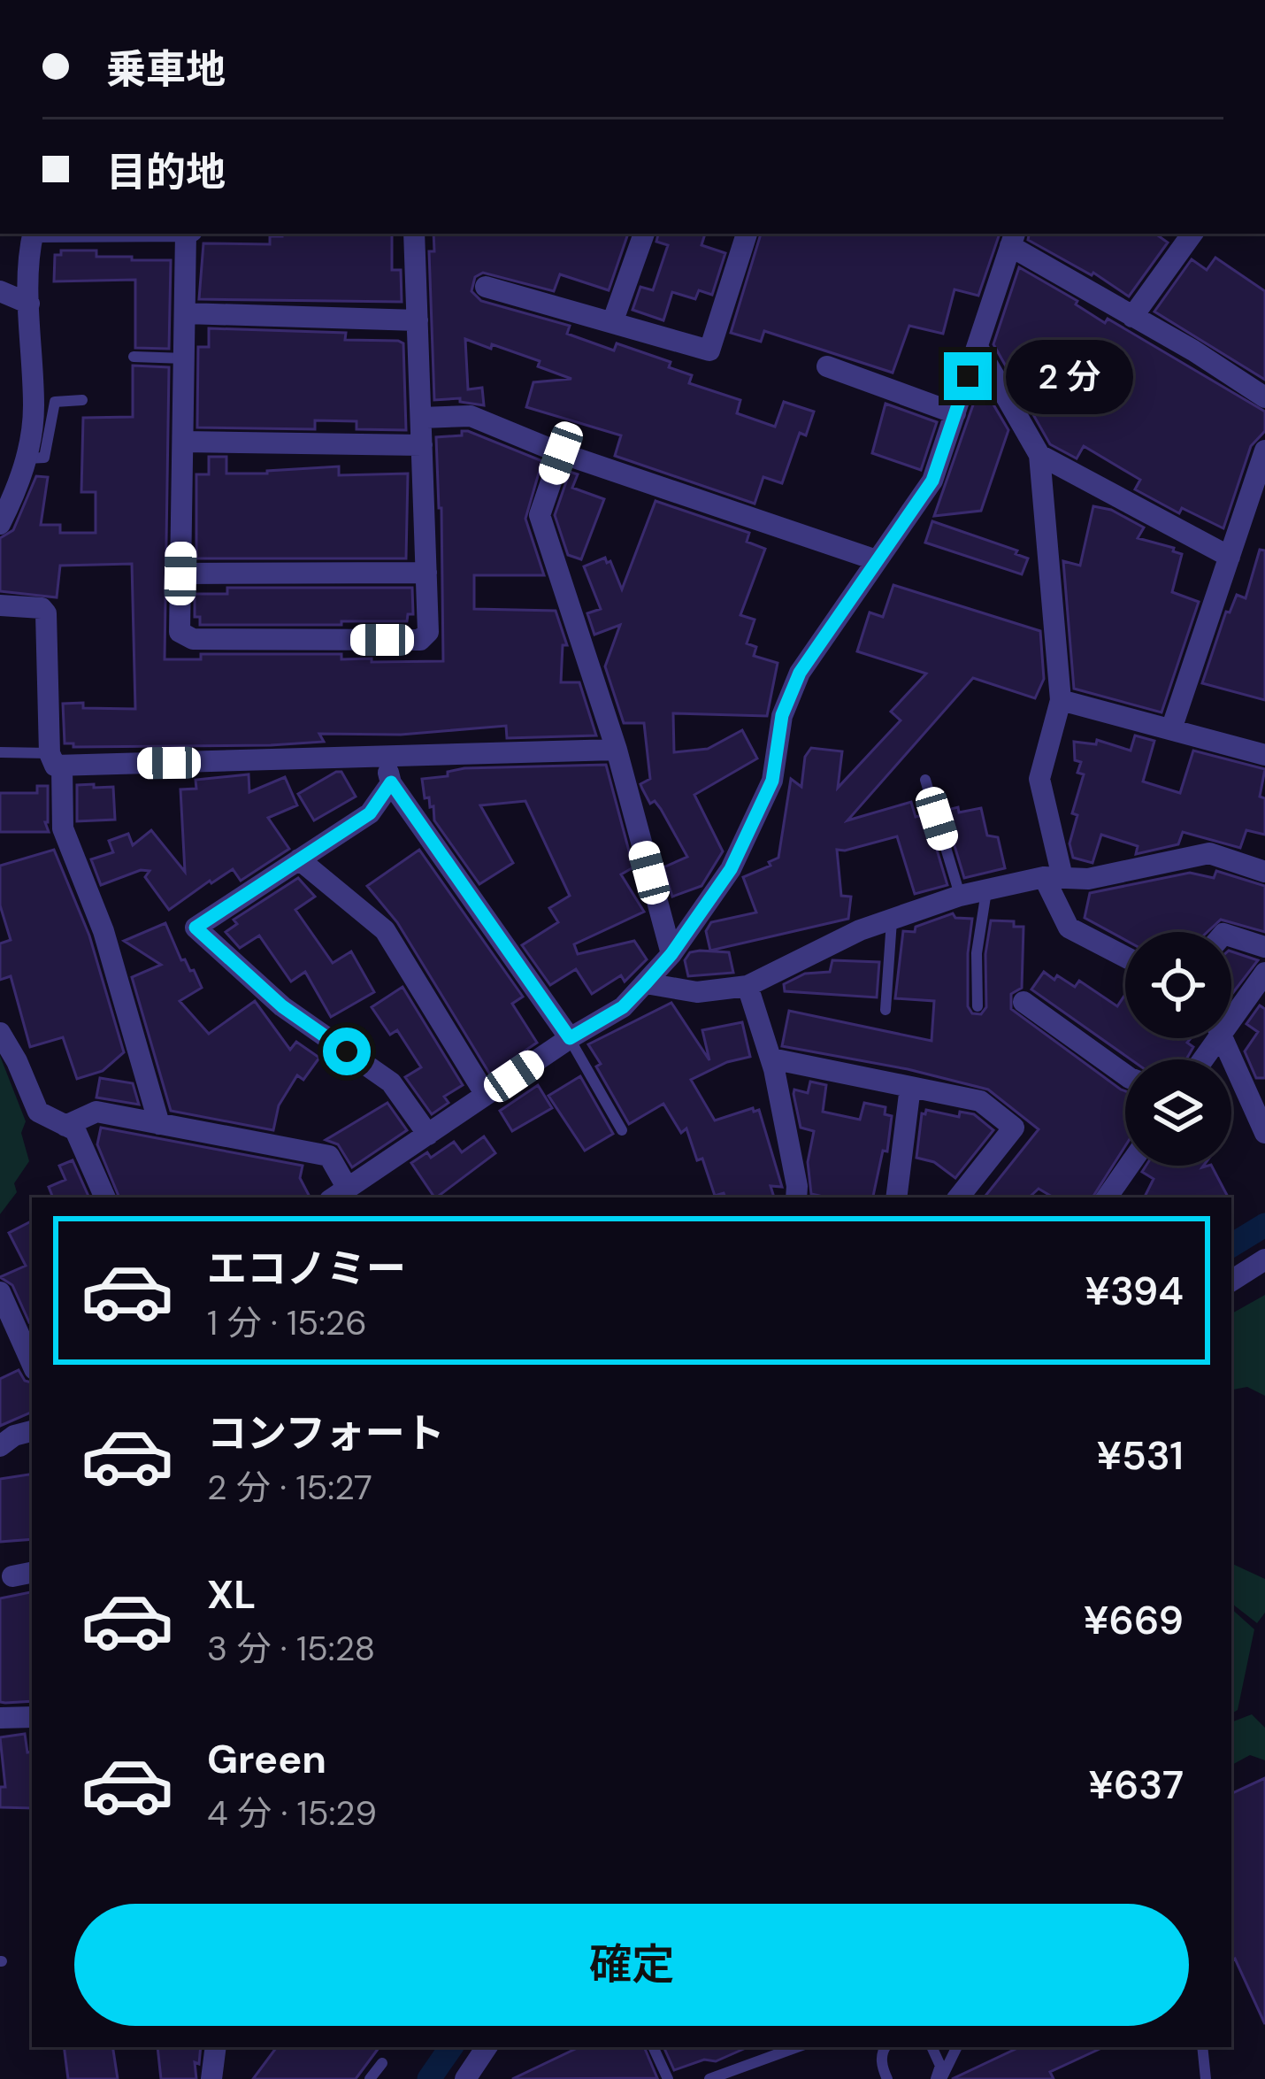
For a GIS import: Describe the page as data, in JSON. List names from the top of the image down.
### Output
{
  "page": {
    "banner": ["乗車地", "目的地"],
    "bubble": "2 分",
    "list": [
      {
        "name": "エコノミー",
        "note": "1 分 · 15:26",
        "value": "¥394"
      },
      {
        "name": "コンフォート",
        "note": "2 分 · 15:27",
        "value": "¥531"
      },
      {
        "name": "XL",
        "note": "3 分 · 15:28",
        "value": "¥669"
      },
      {
        "name": "Green",
        "note": "4 分 · 15:29",
        "value": "¥637"
      }
    ],
    "buttons": "確定"
  }
}
